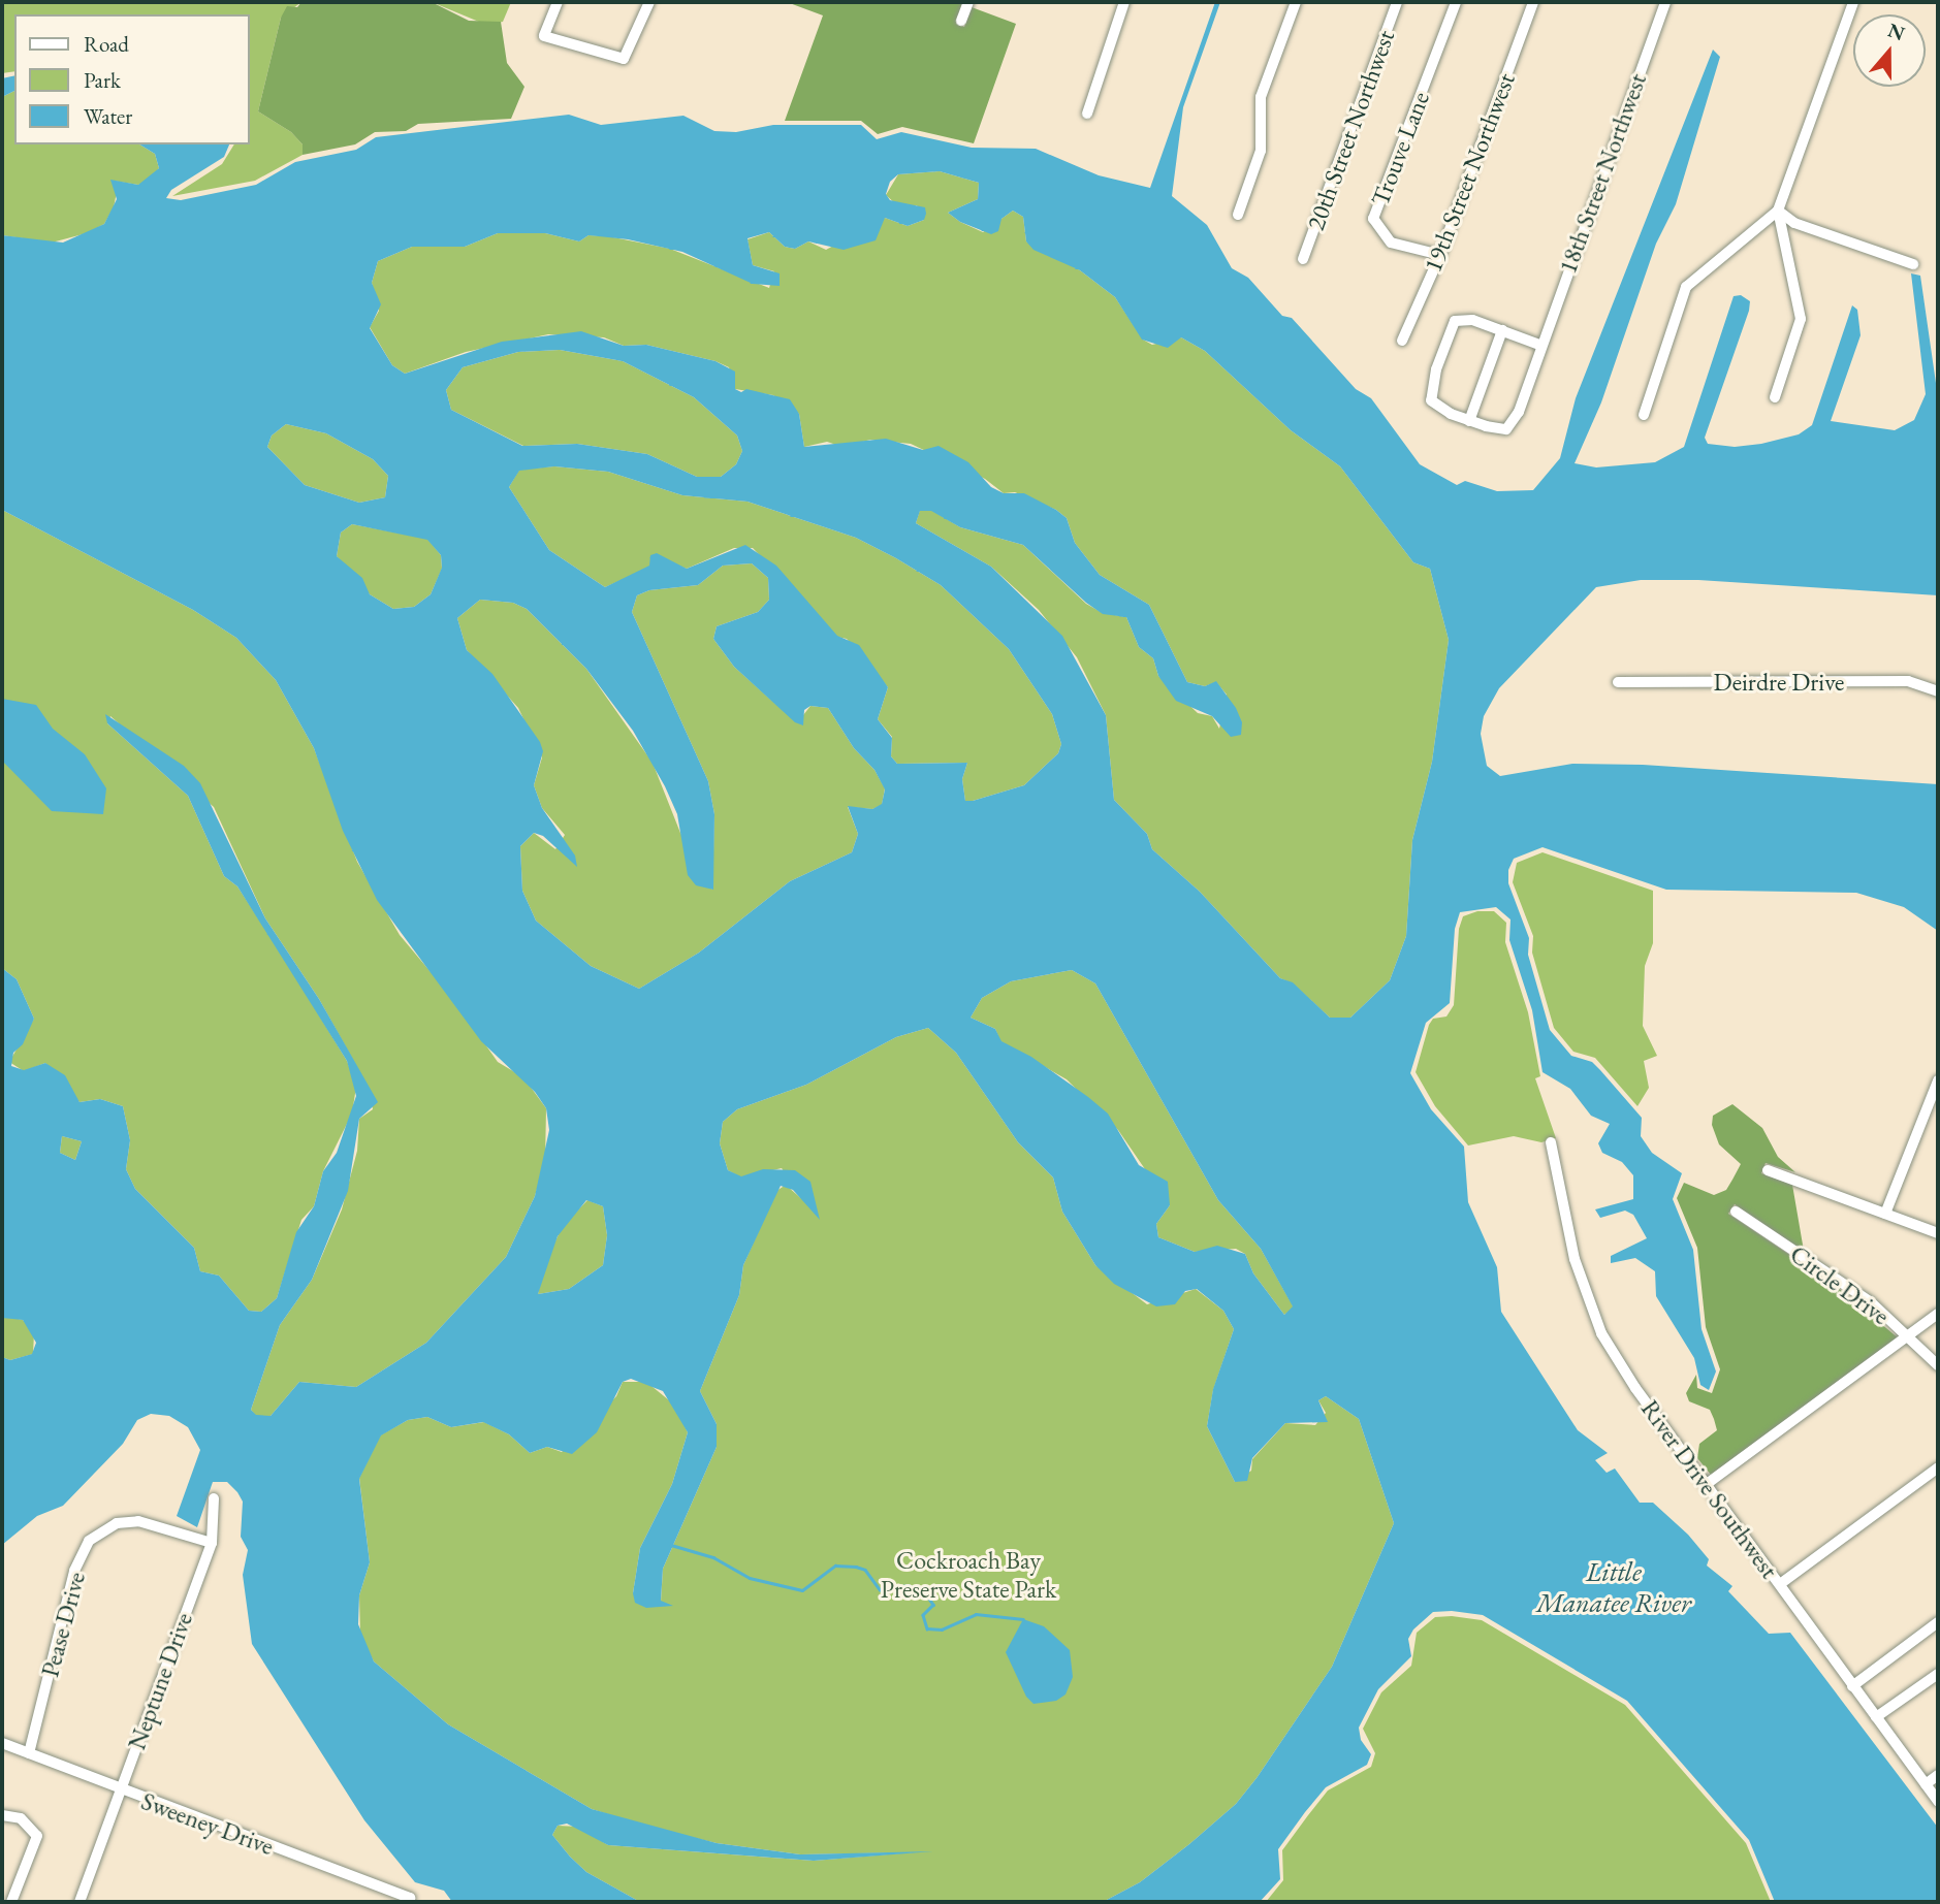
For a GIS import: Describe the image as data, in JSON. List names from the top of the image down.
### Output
{
  "streets": {
    "street": [
      "20th Street Northwest",
      "Trouve Lane",
      "19th Street Northwest",
      "18th Street Northwest",
      "Deirdre Drive",
      "Circle Drive",
      "River Drive Southwest",
      "Pease Drive",
      "Neptune Drive",
      "Sweeney Drive"
    ]
  },
  "crossings": [
    ["Trouve Lane", "19th Street Northwest"],
    ["Pease Drive", "Neptune Drive"],
    ["Pease Drive", "Sweeney Drive"],
    ["Neptune Drive", "Sweeney Drive"]
  ],
  "water": ["Little Manatee River"],
  "parks": ["Cockroach Bay Preserve State Park"],
  "legend": ["Road", "Park", "Water"],
  "north": "top"
}
